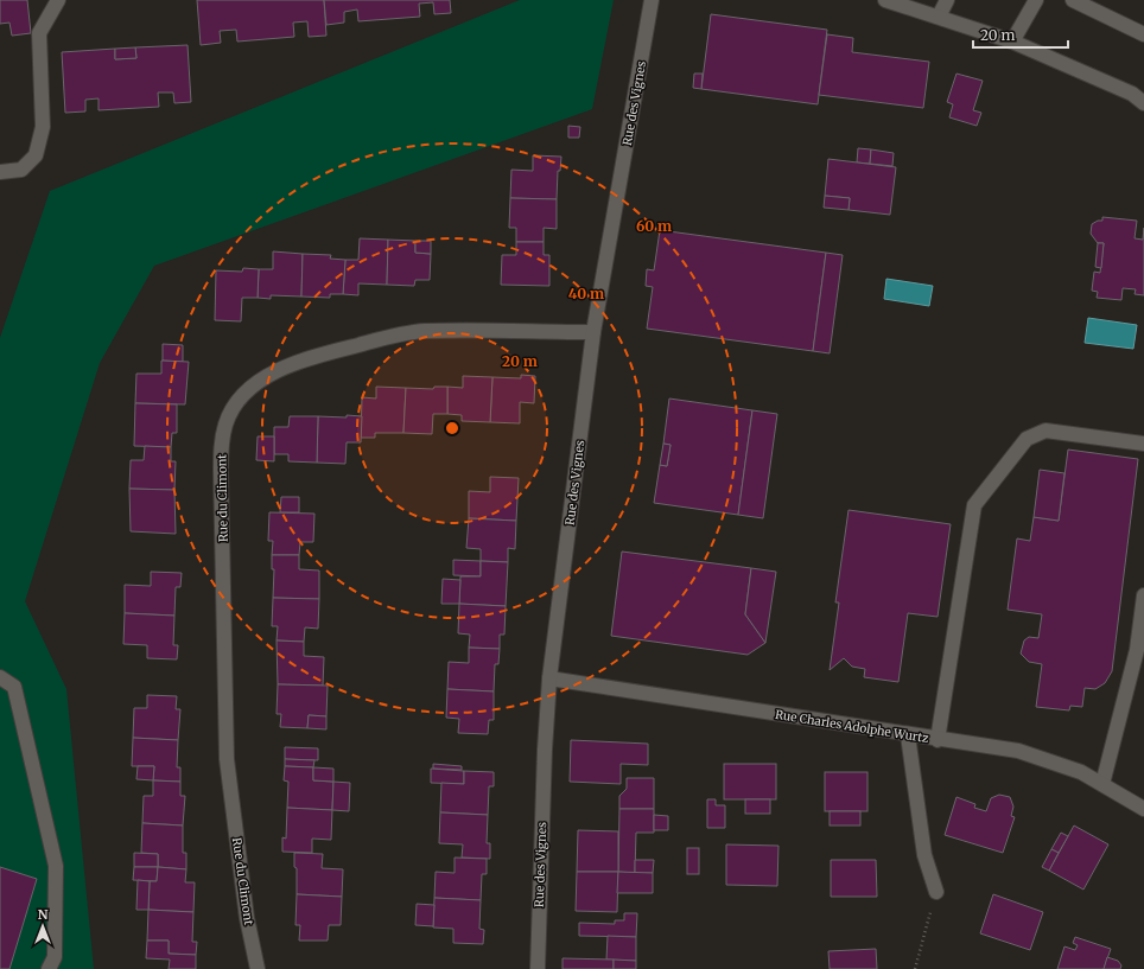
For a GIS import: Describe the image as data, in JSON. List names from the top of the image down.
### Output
{
  "streets": {
    "street": ["Rue des Vignes", "Rue du Climont", "Rue Charles Adolphe Wurtz"]
  },
  "crossings": [
    ["Rue des Vignes", "Rue du Climont"],
    ["Rue des Vignes", "Rue Charles Adolphe Wurtz"]
  ],
  "scale_bar": "20 m",
  "north": "top",
  "rings": ["60 m", "40 m", "20 m"]
}
